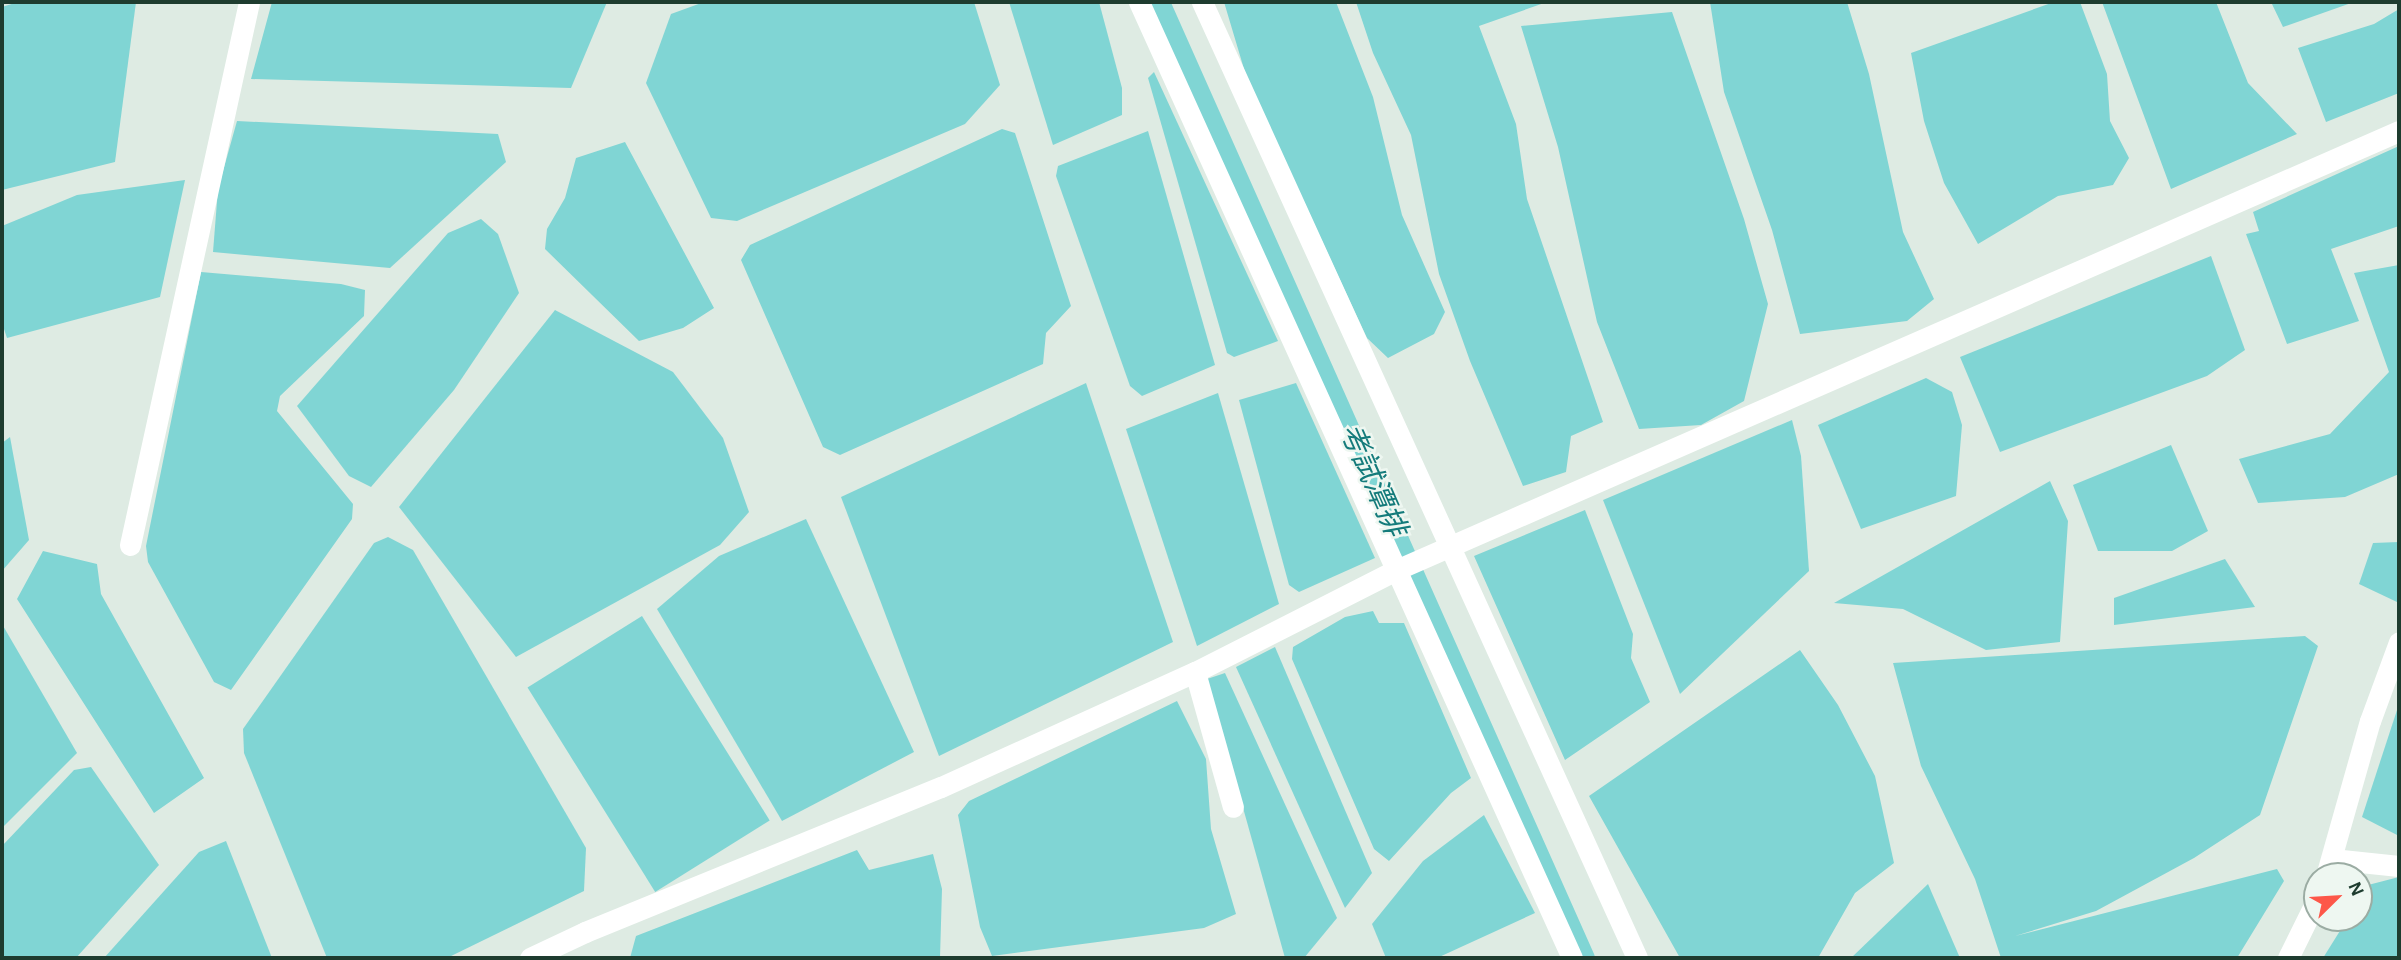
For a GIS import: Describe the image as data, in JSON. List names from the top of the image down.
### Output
{
  "water": ["考試潭排"],
  "north": "top right"
}
